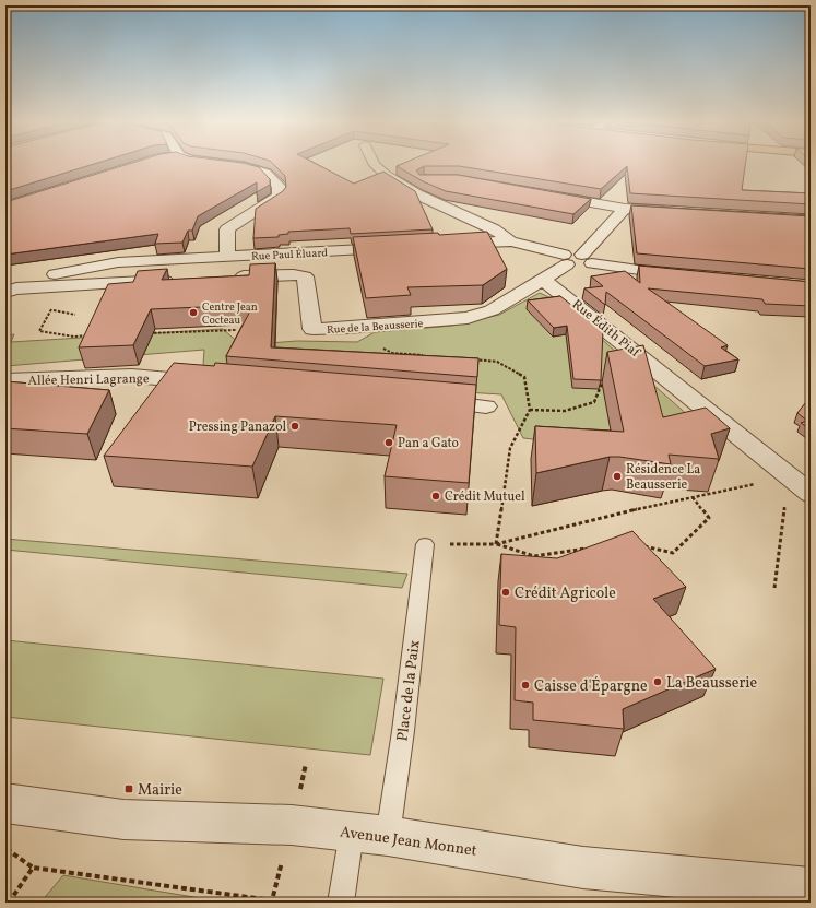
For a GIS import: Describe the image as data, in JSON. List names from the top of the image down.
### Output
{
  "streets": {
    "street": [
      "Rue Paul Éluard",
      "Rue de la Beausserie",
      "Rue Édith Piaf",
      "Allée Henri Lagrange",
      "Avenue Jean Monnet"
    ],
    "lane": ["Place de la Paix"]
  },
  "crossings": [
    ["Rue de la Beausserie", "Rue Édith Piaf"],
    ["Place de la Paix", "Avenue Jean Monnet"]
  ],
  "places": {
    "other": [
      "Centre Jean Cocteau",
      "Pressing Panazol",
      "Pan a Gato",
      "Résidence La Beausserie",
      "Crédit Mutuel",
      "Crédit Agricole",
      "La Beausserie",
      "Caisse d'Épargne"
    ],
    "transit": ["Mairie"]
  }
}
